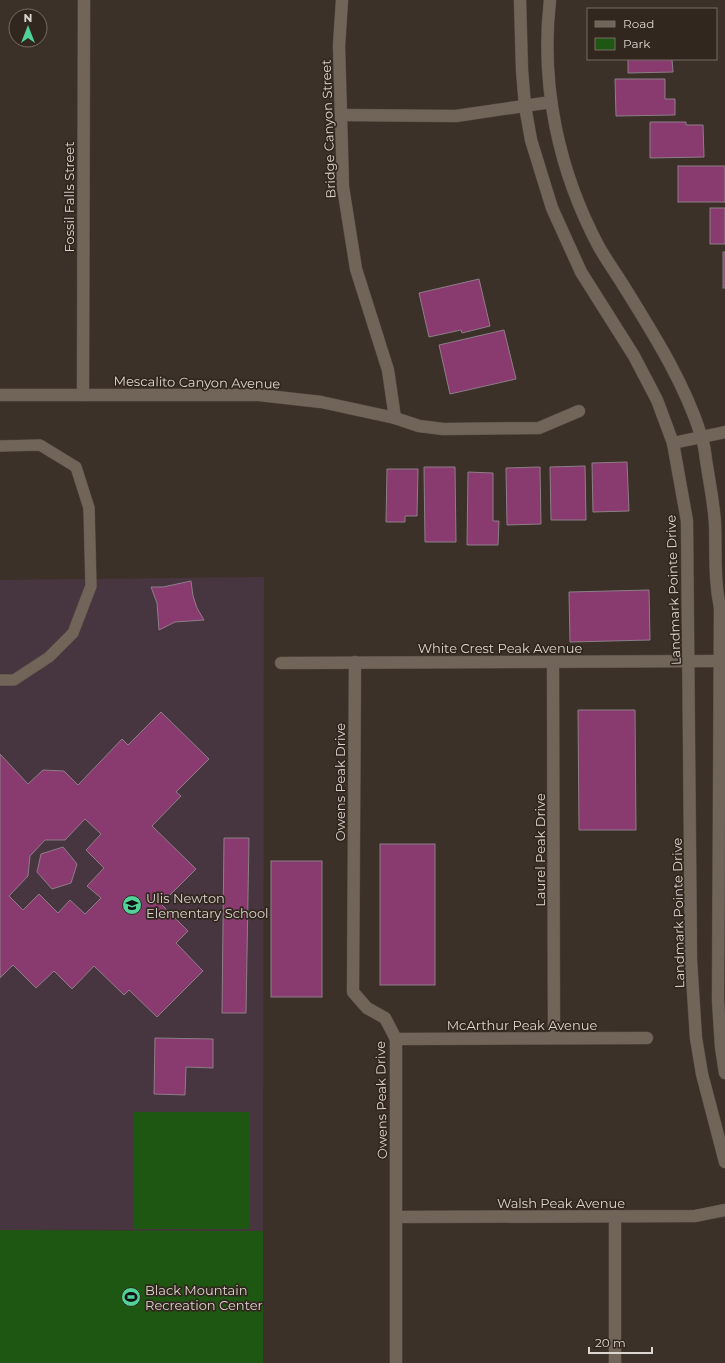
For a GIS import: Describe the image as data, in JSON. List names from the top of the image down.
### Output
{
  "streets": {
    "street": [
      "Bridge Canyon Street",
      "Fossil Falls Street",
      "Mescalito Canyon Avenue",
      "Landmark Pointe Drive",
      "White Crest Peak Avenue",
      "Owens Peak Drive",
      "Laurel Peak Drive",
      "McArthur Peak Avenue",
      "Walsh Peak Avenue"
    ]
  },
  "crossings": [
    ["Bridge Canyon Street", "Mescalito Canyon Avenue"],
    ["Fossil Falls Street", "Mescalito Canyon Avenue"],
    ["Landmark Pointe Drive", "White Crest Peak Avenue"],
    ["White Crest Peak Avenue", "Owens Peak Drive"],
    ["White Crest Peak Avenue", "Laurel Peak Drive"],
    ["Owens Peak Drive", "McArthur Peak Avenue"],
    ["Owens Peak Drive", "Walsh Peak Avenue"],
    ["Laurel Peak Drive", "McArthur Peak Avenue"]
  ],
  "places": {
    "school or university": ["Ulis Newton Elementary School"],
    "sports": ["Black Mountain Recreation Center"]
  },
  "legend": ["Road", "Park"],
  "scale_bar": "20 m",
  "north": "top"
}
